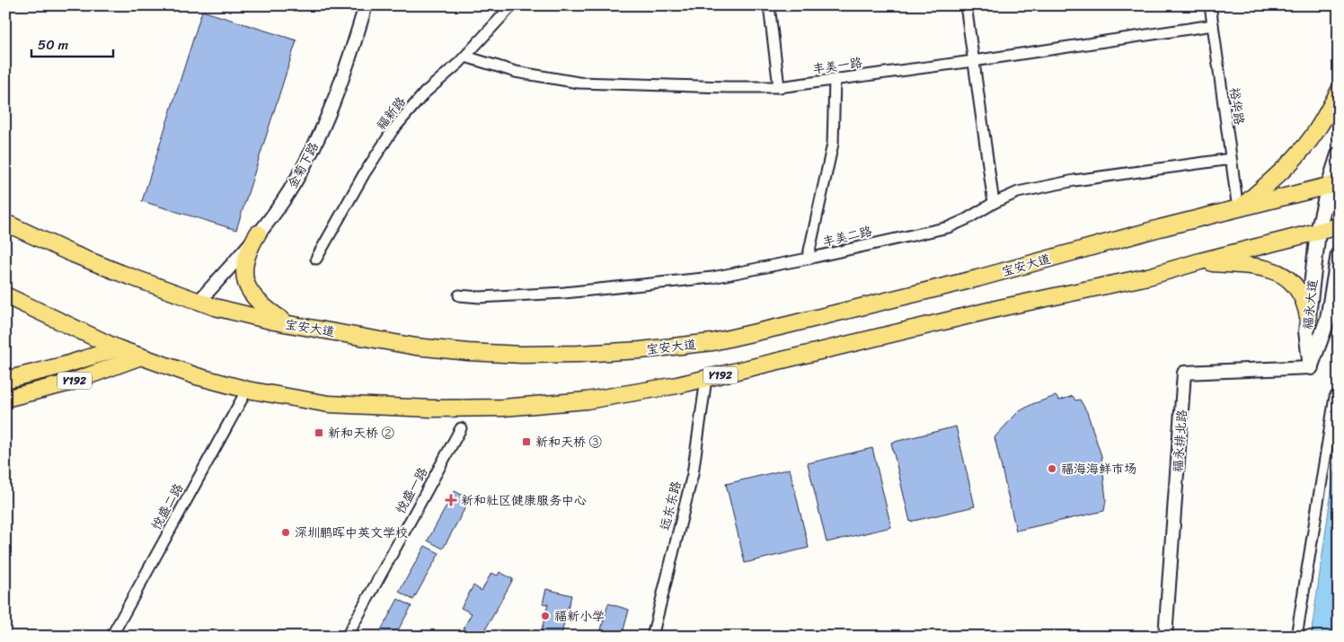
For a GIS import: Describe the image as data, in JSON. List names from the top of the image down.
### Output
{
  "streets": {
    "main road": ["宝安大道", "福永大道", "Y192"],
    "street": [
      "丰美一路",
      "裕华路",
      "福新路",
      "金菊下路",
      "丰美二路",
      "福永排北路",
      "悦盛一路",
      "远东东路",
      "悦盛二路"
    ]
  },
  "crossings": [
    ["丰美一路", "裕华路"],
    ["丰美一路", "福新路"],
    ["裕华路", "丰美二路"],
    ["裕华路", "宝安大道"],
    ["金菊下路", "宝安大道"],
    ["宝安大道", "福永大道"],
    ["福永大道", "Y192"],
    ["福永大道", "福永排北路"],
    ["Y192", "远东东路"],
    ["Y192", "悦盛二路"]
  ],
  "places": {
    "transit": ["新和天桥 ②", "新和天桥 ③"],
    "other": ["福海海鲜市场", "深圳鹏晖中英文学校", "福新小学"],
    "health": ["新和社区健康服务中心"]
  },
  "scale_bar": "50 m"
}
